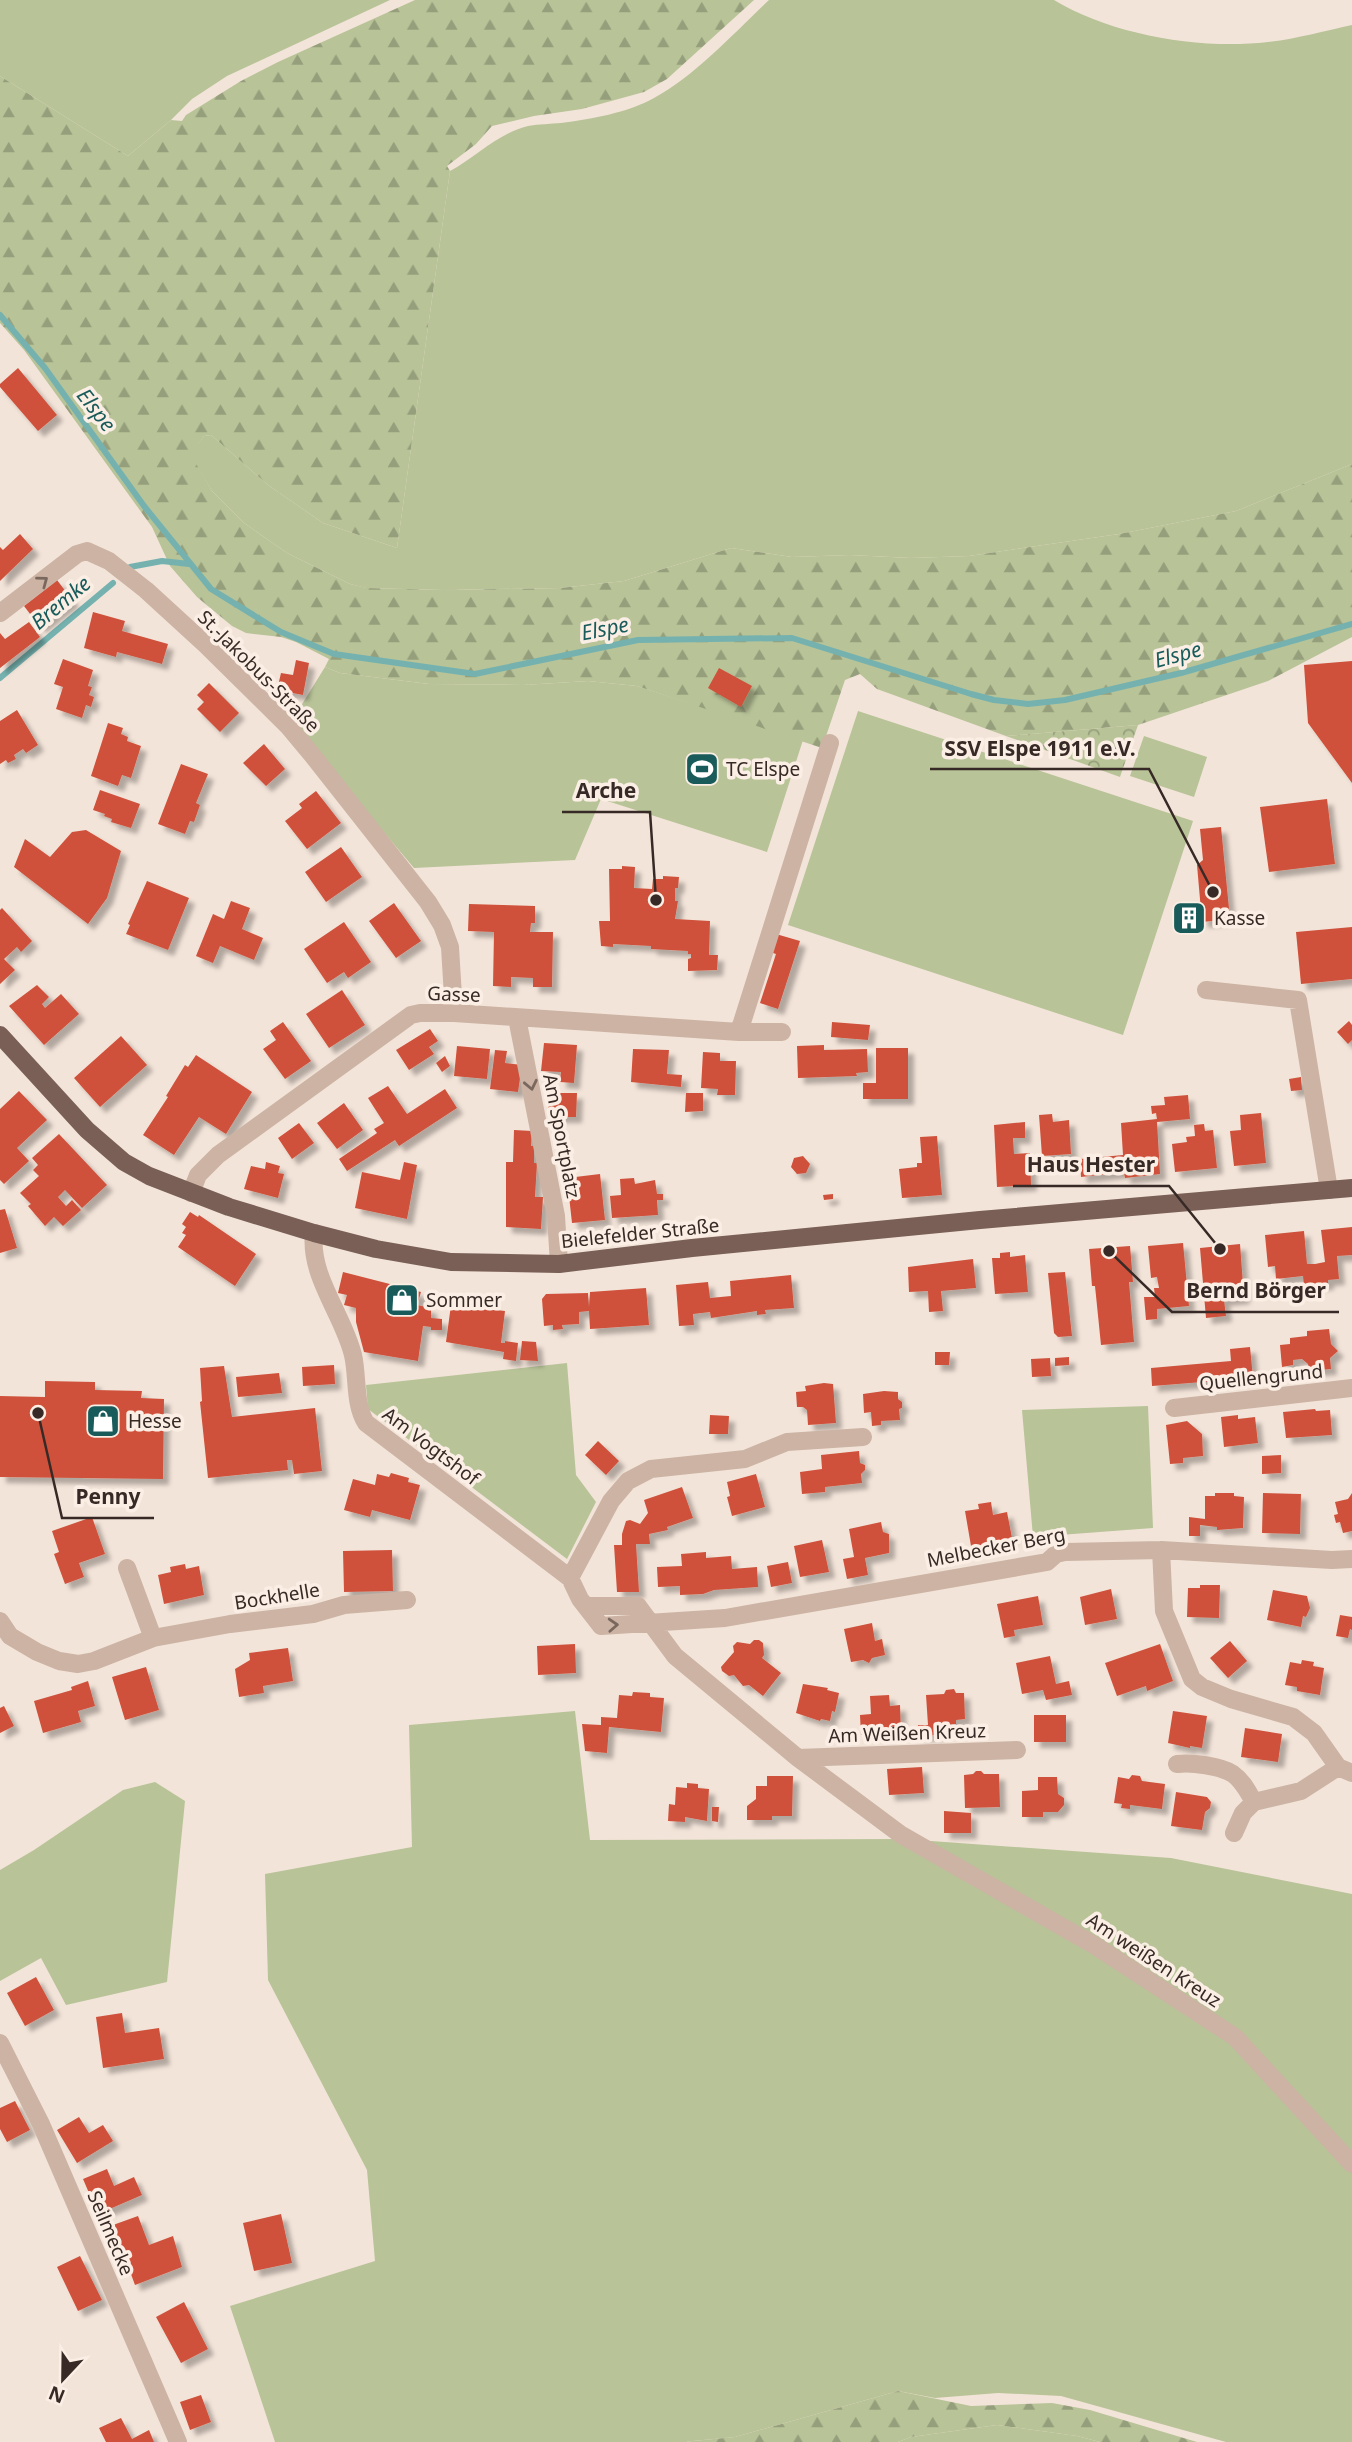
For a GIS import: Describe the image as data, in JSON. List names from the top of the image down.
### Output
{
  "streets": {
    "main road": ["Bielefelder Straße"],
    "street": [
      "St.-Jakobus-Straße",
      "Gasse",
      "Am Sportplatz",
      "Quellengrund",
      "Am Vogtshof",
      "Melbecker Berg",
      "Bockhelle",
      "Am Weißen Kreuz",
      "Am weißen Kreuz",
      "Seilmecke"
    ]
  },
  "crossings": [
    ["St.-Jakobus-Straße", "Gasse"],
    ["Gasse", "Am Sportplatz"],
    ["Gasse", "Bielefelder Straße"],
    ["Am Sportplatz", "Bielefelder Straße"],
    ["Bielefelder Straße", "Am Vogtshof"],
    ["Am Vogtshof", "Melbecker Berg"],
    ["Am Weißen Kreuz", "Am weißen Kreuz"]
  ],
  "one_way": ["St.-Jakobus-Straße", "Am Sportplatz"],
  "water": ["Elspe", "Bremke"],
  "places": {
    "sports": ["TC Elspe"],
    "other": [
      "SSV Elspe 1911 e.V.",
      "Arche",
      "Haus Hester",
      "Bernd Börger",
      "Penny"
    ],
    "building": ["Kasse"],
    "shop": ["Sommer", "Hesse"]
  },
  "north": "bottom"
}
